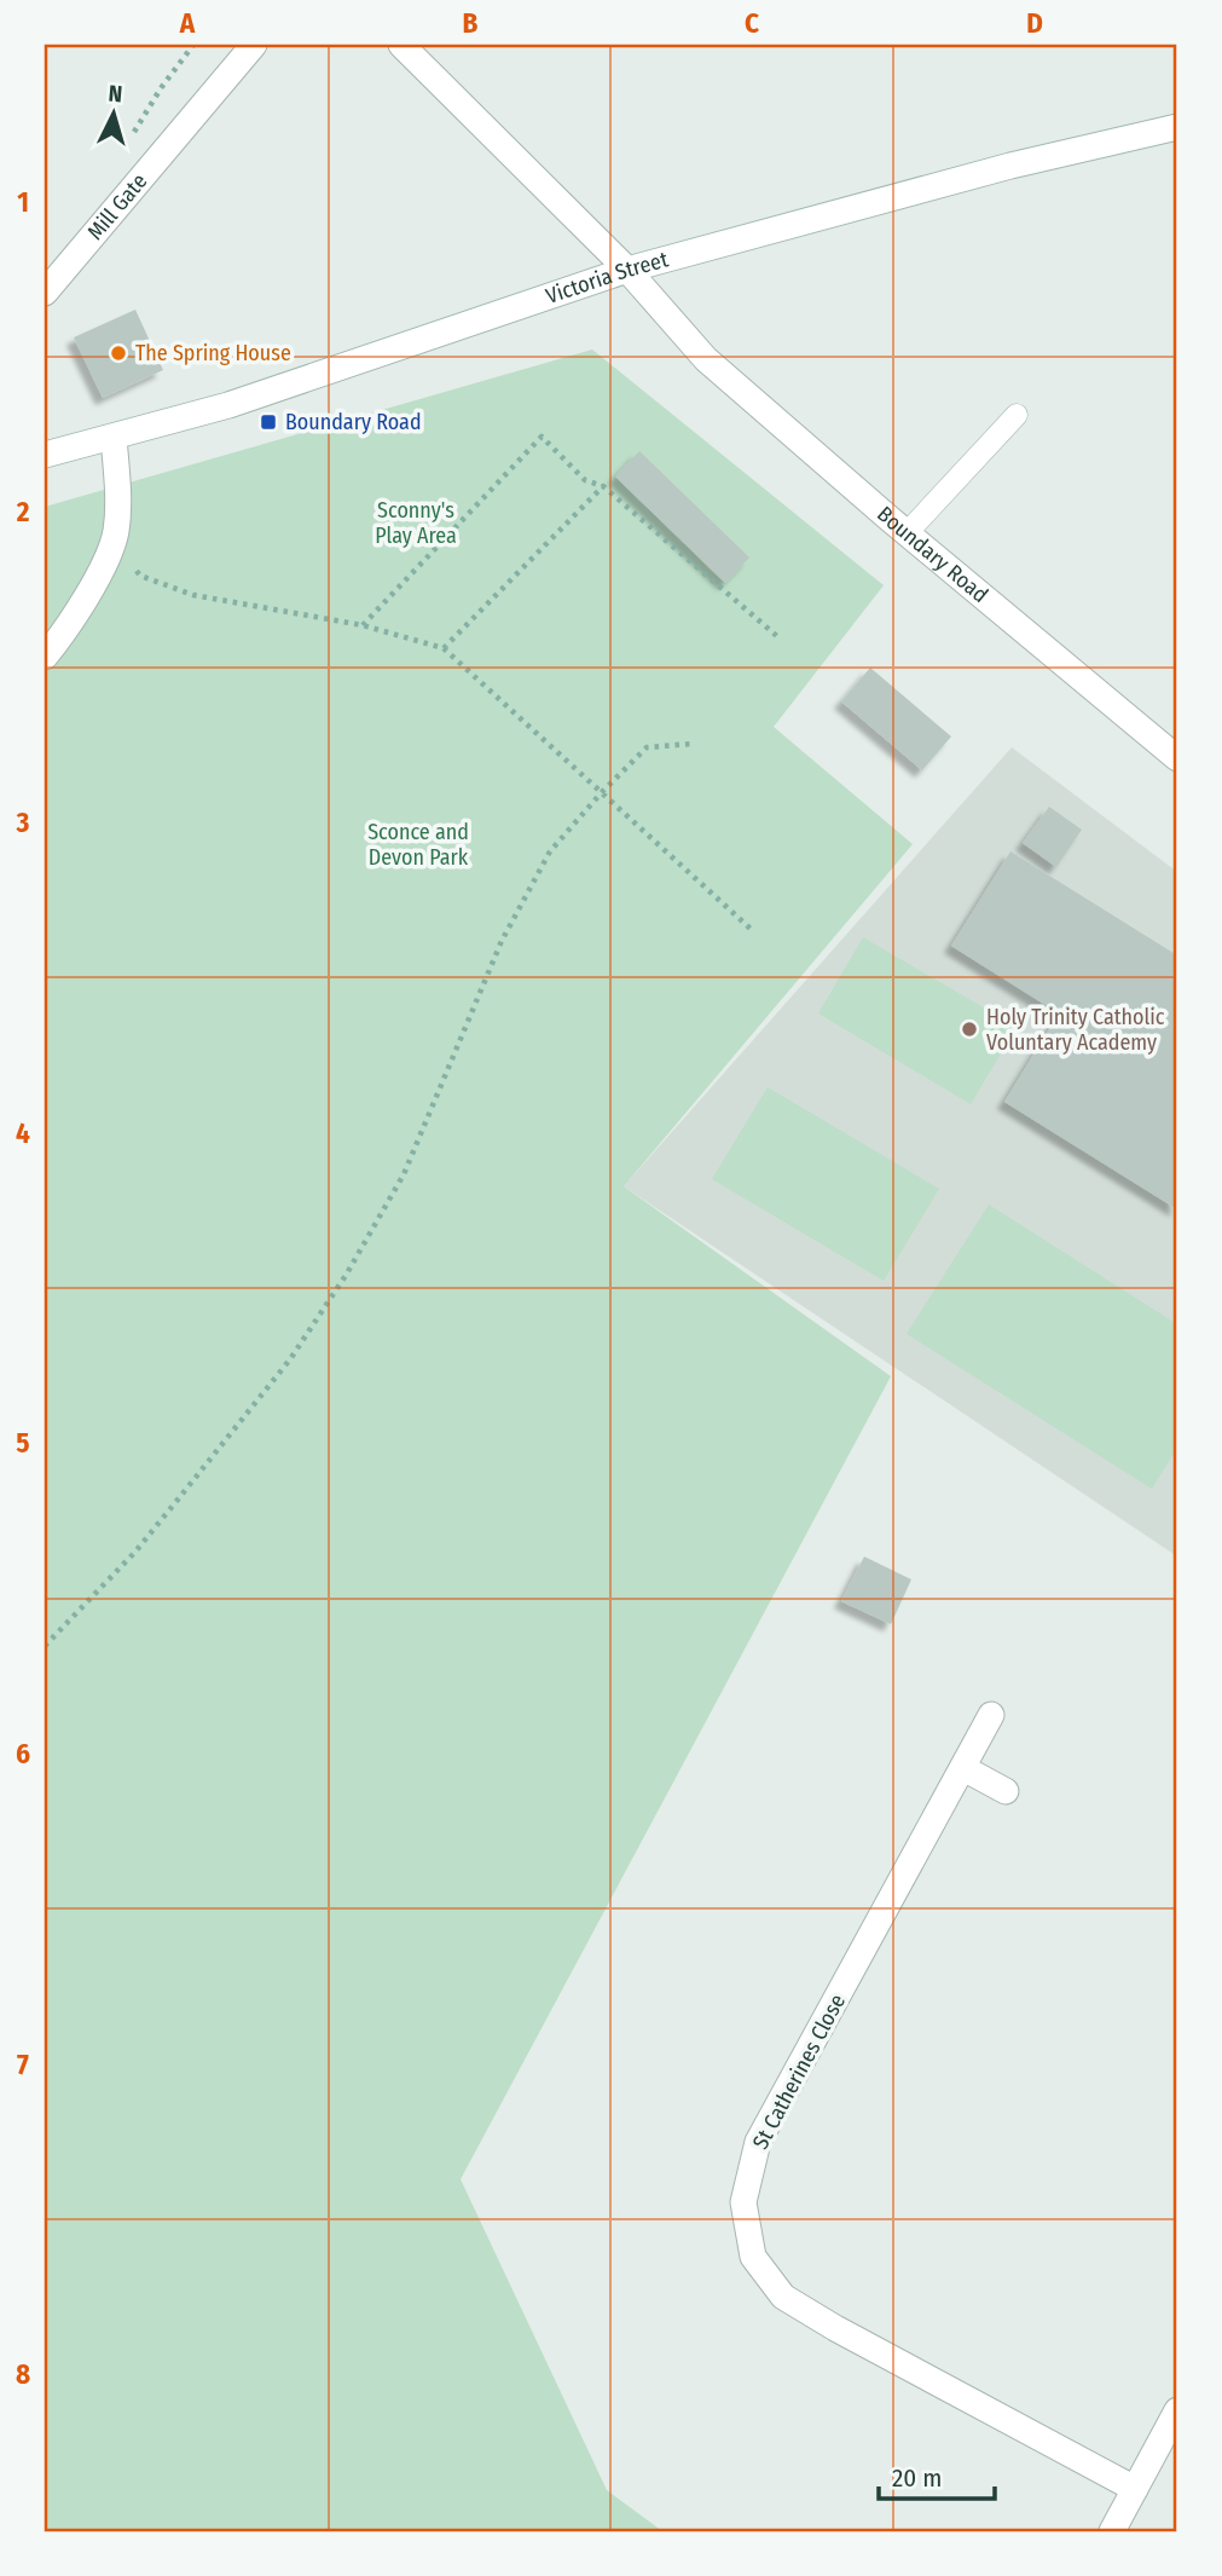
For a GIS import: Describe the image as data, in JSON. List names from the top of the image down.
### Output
{
  "streets": {
    "street": [
      "Mill Gate",
      "Victoria Street",
      "Boundary Road",
      "St Catherines Close"
    ]
  },
  "crossings": [
    ["Victoria Street", "Boundary Road"]
  ],
  "parks": ["Sconny's Play Area", "Sconce and Devon Park"],
  "places": {
    "other": ["The Spring House", "Holy Trinity Catholic Voluntary Academy"],
    "transit": ["Boundary Road"]
  },
  "scale_bar": "20 m",
  "north": "top",
  "grid": {
    "columns": [
      "A",
      "B",
      "C",
      "D"
    ],
    "rows": [
      "1",
      "2",
      "3",
      "4",
      "5",
      "6",
      "7",
      "8"
    ]
  }
}
